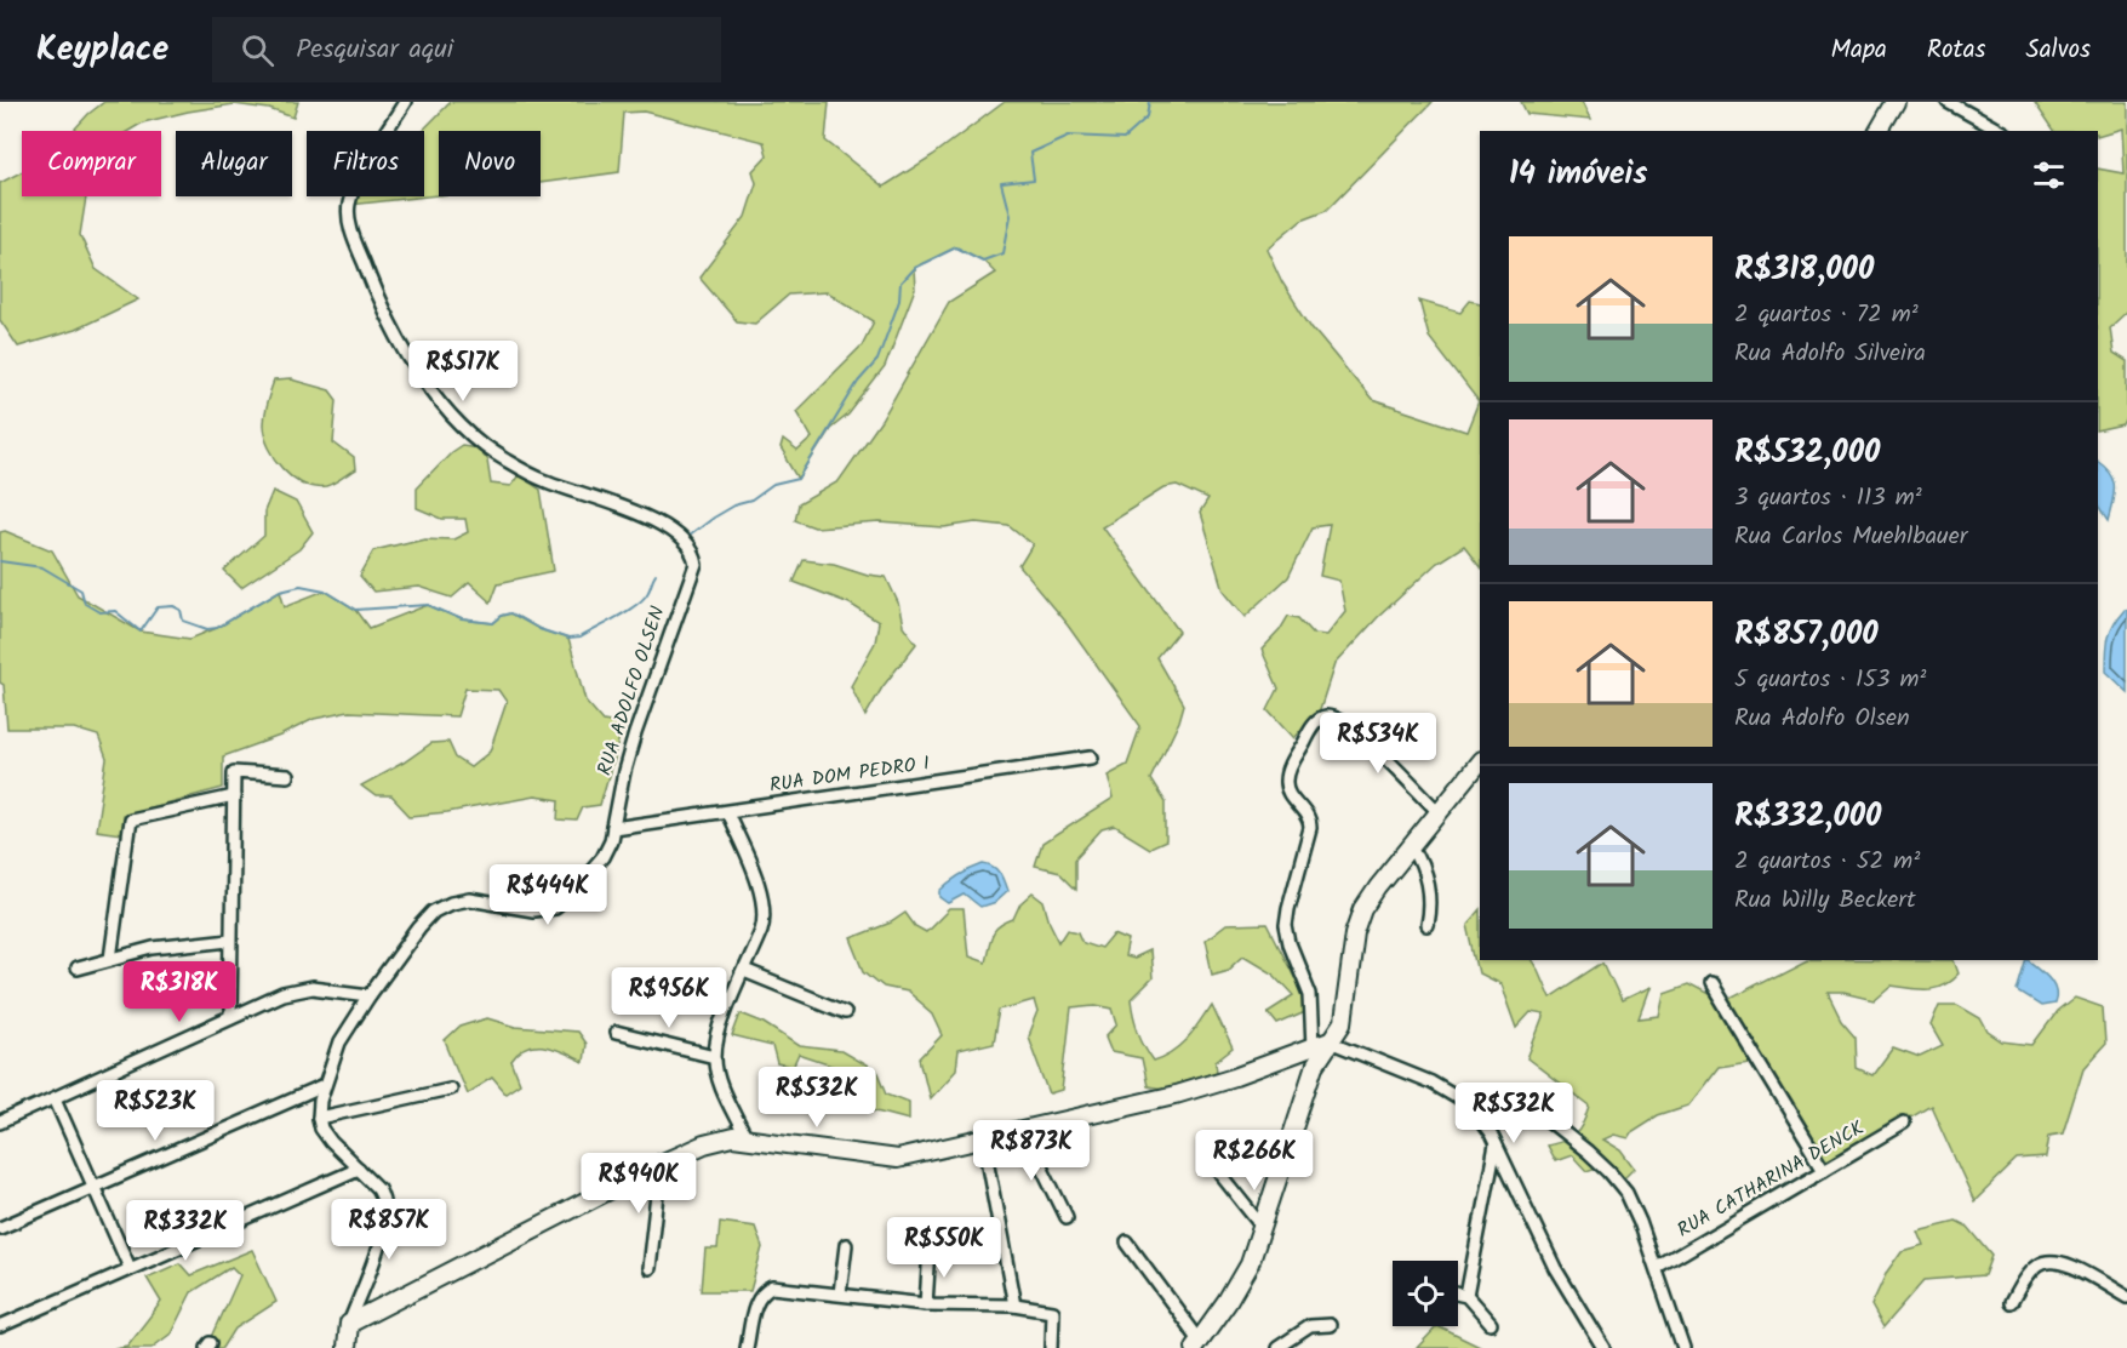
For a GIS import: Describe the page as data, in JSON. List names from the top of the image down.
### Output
{
  "streets": {
    "street": ["RUA ADOLFO OLSEN", "RUA DOM PEDRO I", "RUA CATHARINA DENCK"]
  },
  "crossings": [
    ["RUA ADOLFO OLSEN", "RUA DOM PEDRO I"]
  ],
  "page": {
    "header": "Keyplace",
    "search": "Pesquisar aqui",
    "nav": ["Mapa", "Rotas", "Salvos"],
    "chip": [
      "Comprar",
      "Alugar",
      "Filtros",
      "Novo"
    ],
    "heading": "14 imóveis",
    "list": [
      {
        "name": "R$318,000",
        "note": "2 quartos · 72 m² · Rua Adolfo Silveira"
      },
      {
        "name": "R$532,000",
        "note": "3 quartos · 113 m² · Rua Carlos Muehlbauer"
      },
      {
        "name": "R$857,000",
        "note": "5 quartos · 153 m² · Rua Adolfo Olsen"
      },
      {
        "name": "R$332,000",
        "note": "2 quartos · 52 m² · Rua Willy Beckert"
      }
    ],
    "price": [
      "R$517K",
      "R$534K",
      "R$444K",
      "R$318K",
      "R$956K",
      "R$532K",
      "R$523K",
      "R$532K",
      "R$873K",
      "R$266K",
      "R$940K",
      "R$857K",
      "R$332K",
      "R$550K"
    ]
  }
}
